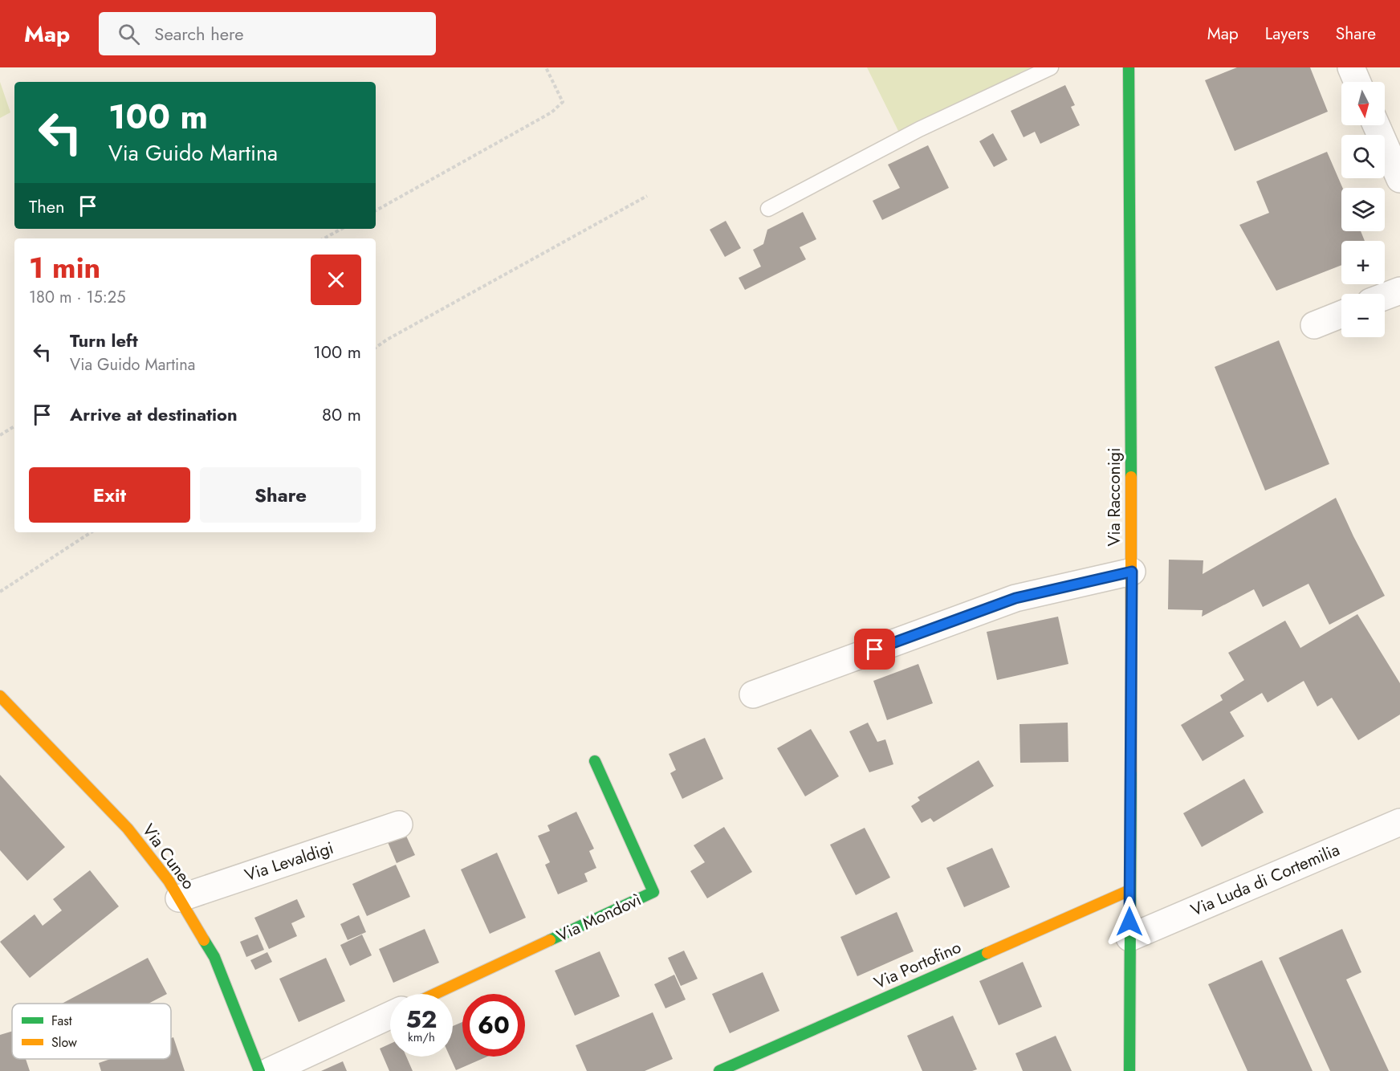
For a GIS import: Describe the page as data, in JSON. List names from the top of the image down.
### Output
{
  "streets": {
    "street": [
      "Via Racconigi",
      "Via Cuneo",
      "Via Levaldigi",
      "Via Luda di Cortemilia",
      "Via Mondovì",
      "Via Portofino"
    ]
  },
  "crossings": [
    ["Via Racconigi", "Via Luda di Cortemilia"],
    ["Via Racconigi", "Via Portofino"],
    ["Via Cuneo", "Via Levaldigi"]
  ],
  "legend": ["Fast", "Slow"],
  "north": "bottom",
  "page": {
    "header": "Map",
    "search": "Search here",
    "nav": ["Map", "Layers", "Share"],
    "map_buttons": ["+", "−"],
    "turn": ["100 m", "Via Guido Martina"],
    "then": "Then",
    "heading": ["1 min", "180 m · 15:25"],
    "list": [
      {
        "name": "Turn left",
        "note": "Via Guido Martina",
        "value": "100 m"
      },
      {
        "name": "Arrive at destination",
        "value": "80 m"
      }
    ],
    "buttons": ["Exit", "Share"],
    "speed": "52 km/h",
    "limit": "60"
  }
}
